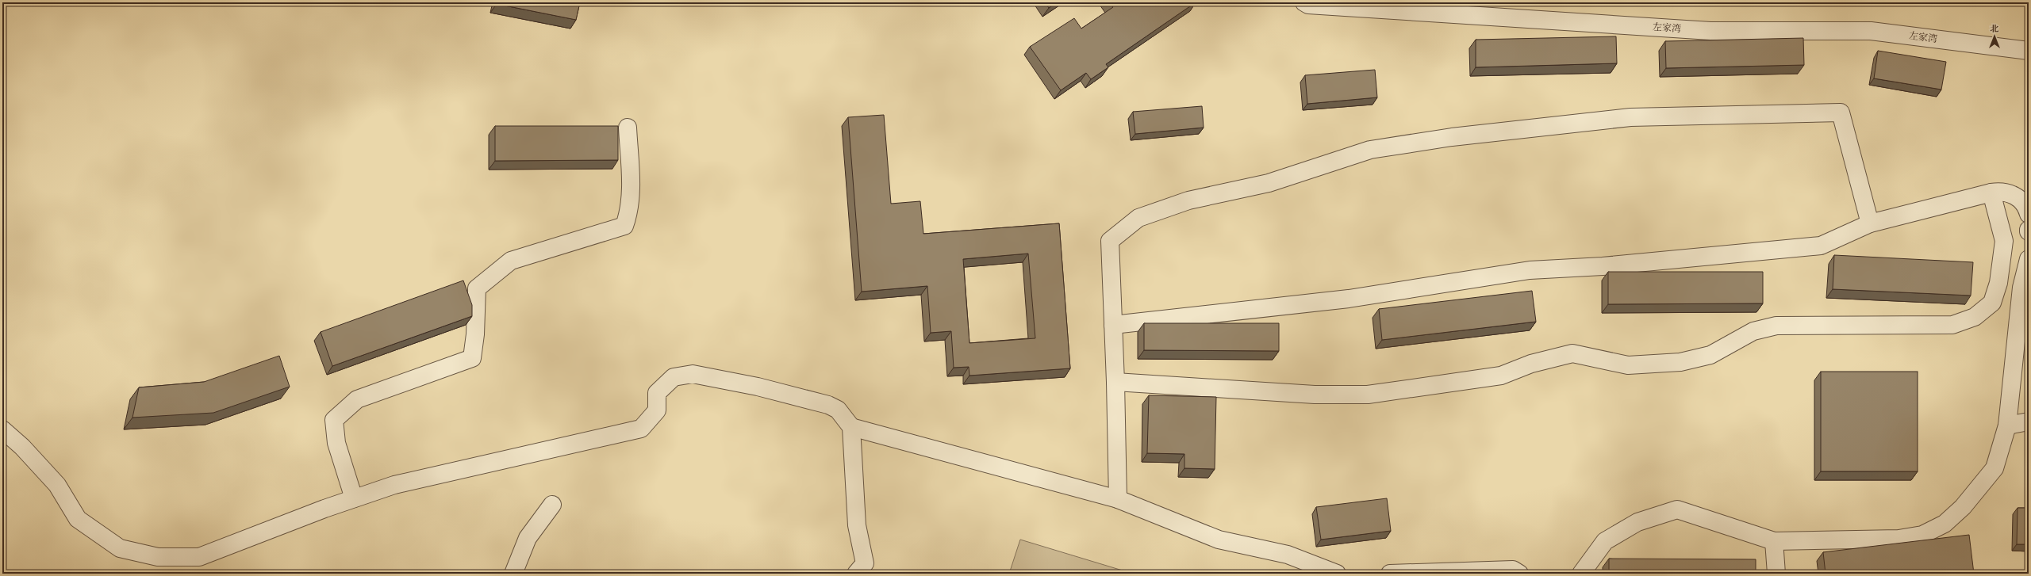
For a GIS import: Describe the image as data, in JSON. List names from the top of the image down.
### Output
{
  "streets": {
    "street": ["左家湾"]
  },
  "north": "top"
}
